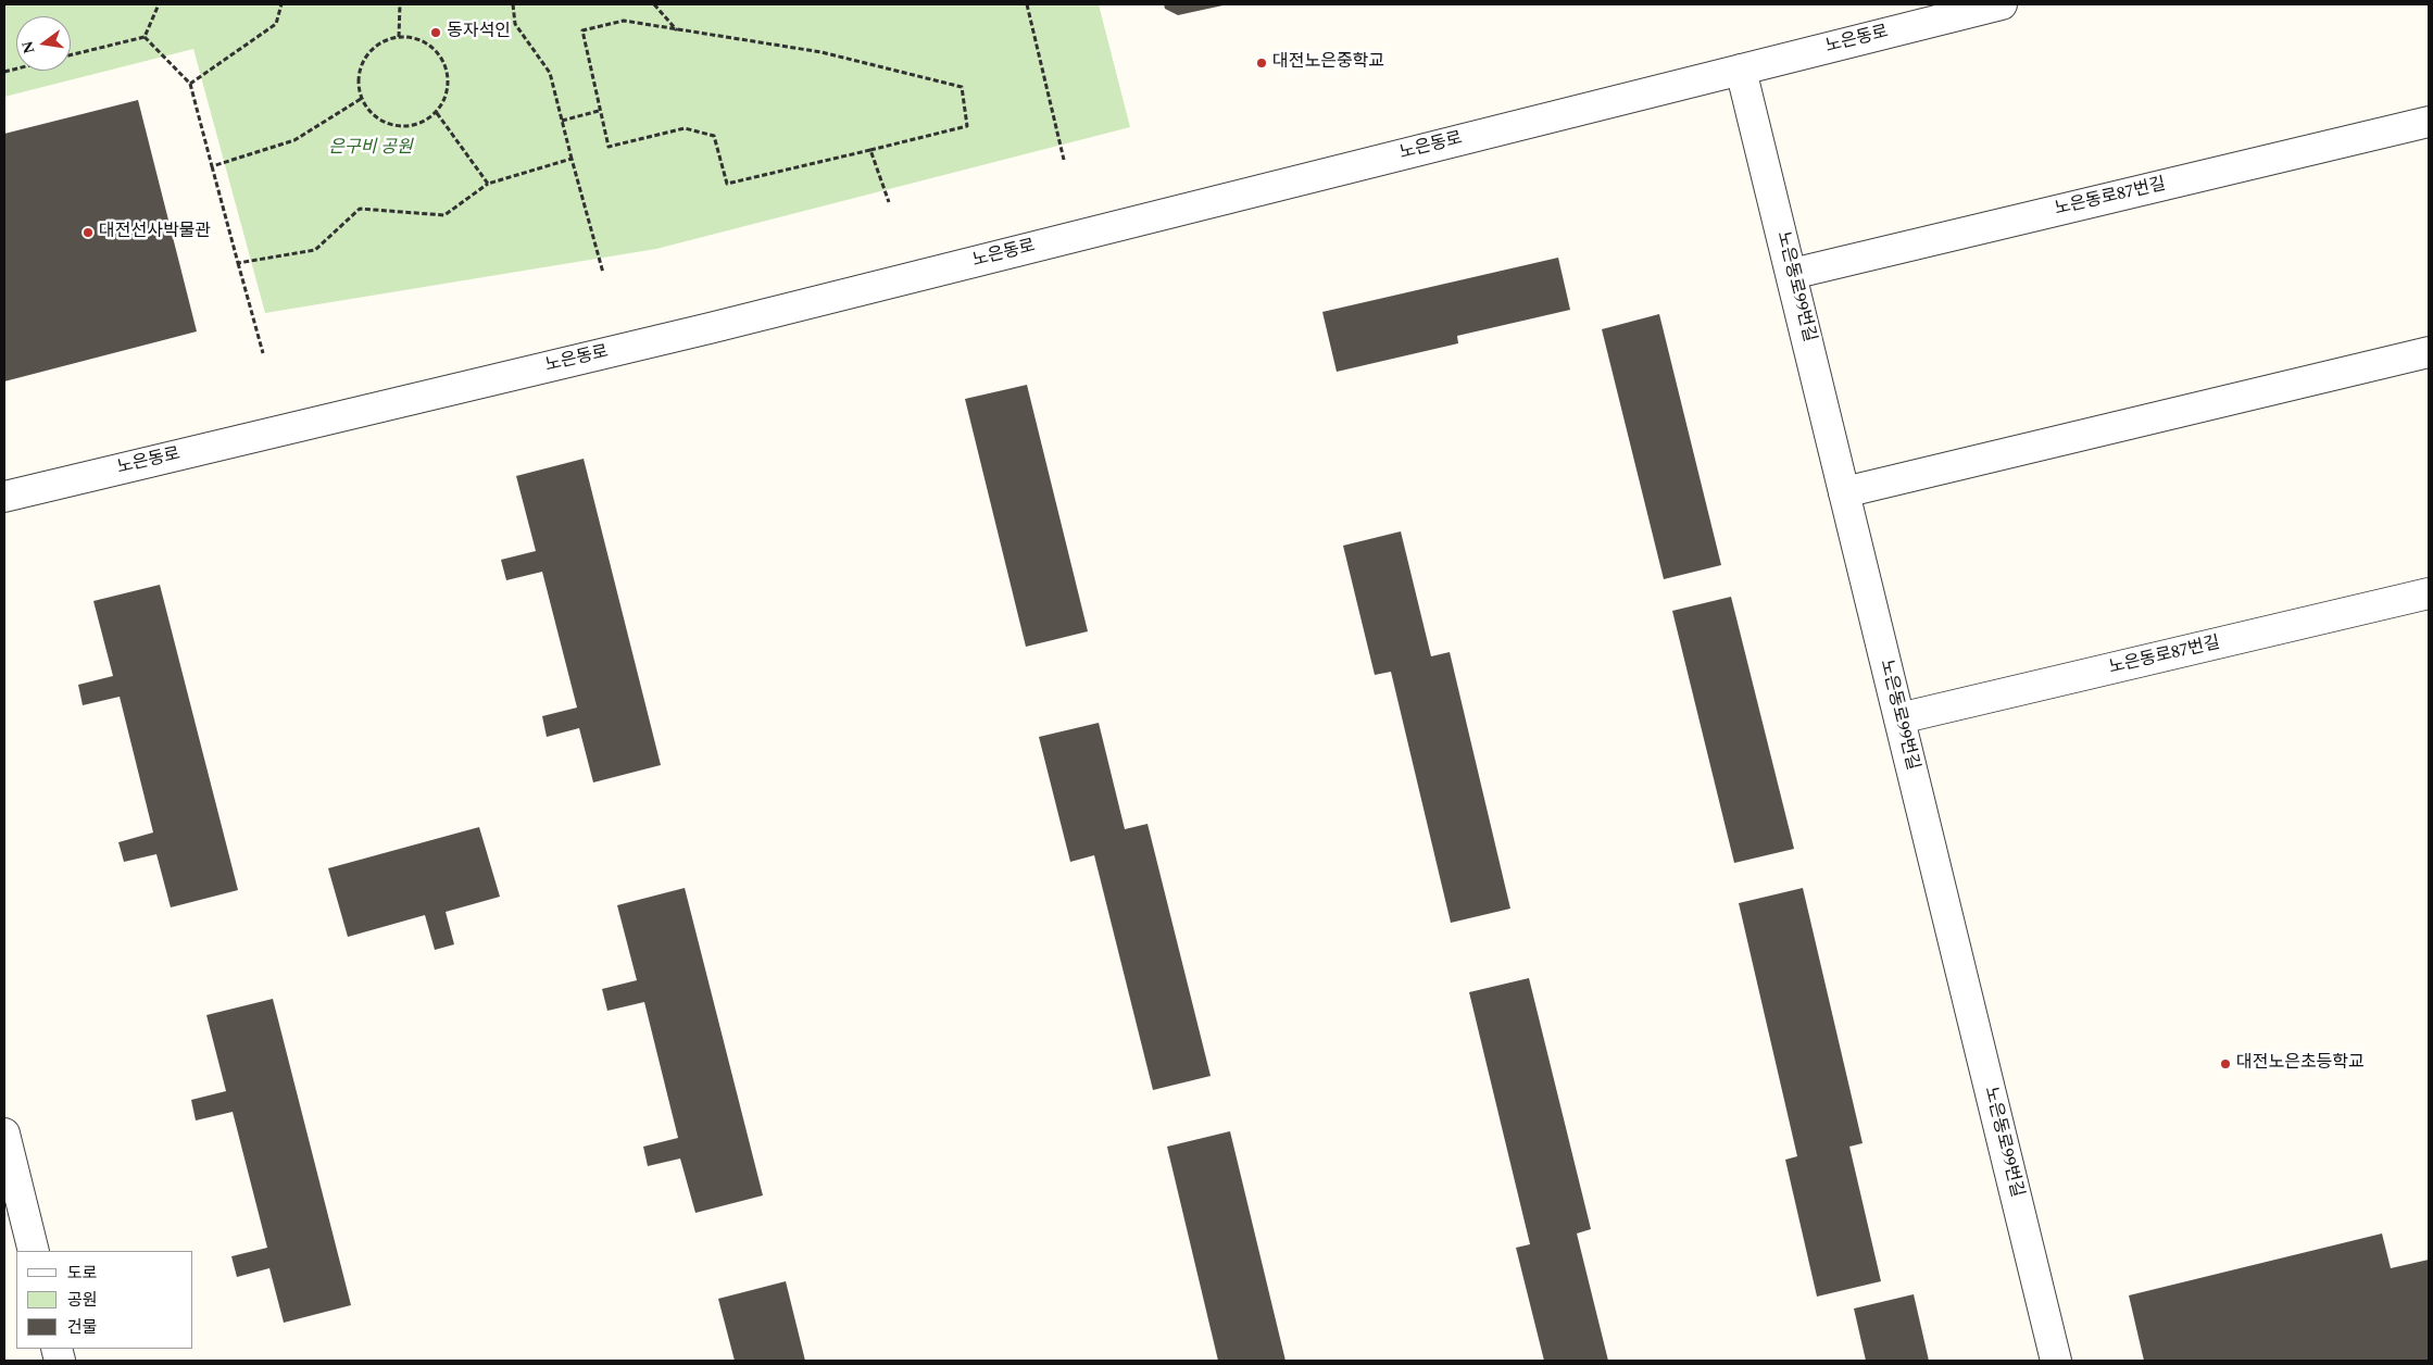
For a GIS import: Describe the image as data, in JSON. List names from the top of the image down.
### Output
{
  "streets": {
    "street": ["노은동로", "노은동로87번길", "노은동로99번길"]
  },
  "crossings": [
    ["노은동로", "노은동로99번길"],
    ["노은동로87번길", "노은동로99번길"]
  ],
  "parks": ["은구비 공원"],
  "places": [
    "동자석인",
    "대전노은중학교",
    "대전선사박물관",
    "대전노은초등학교"
  ],
  "legend": ["도로", "공원", "건물"],
  "north": "left"
}
